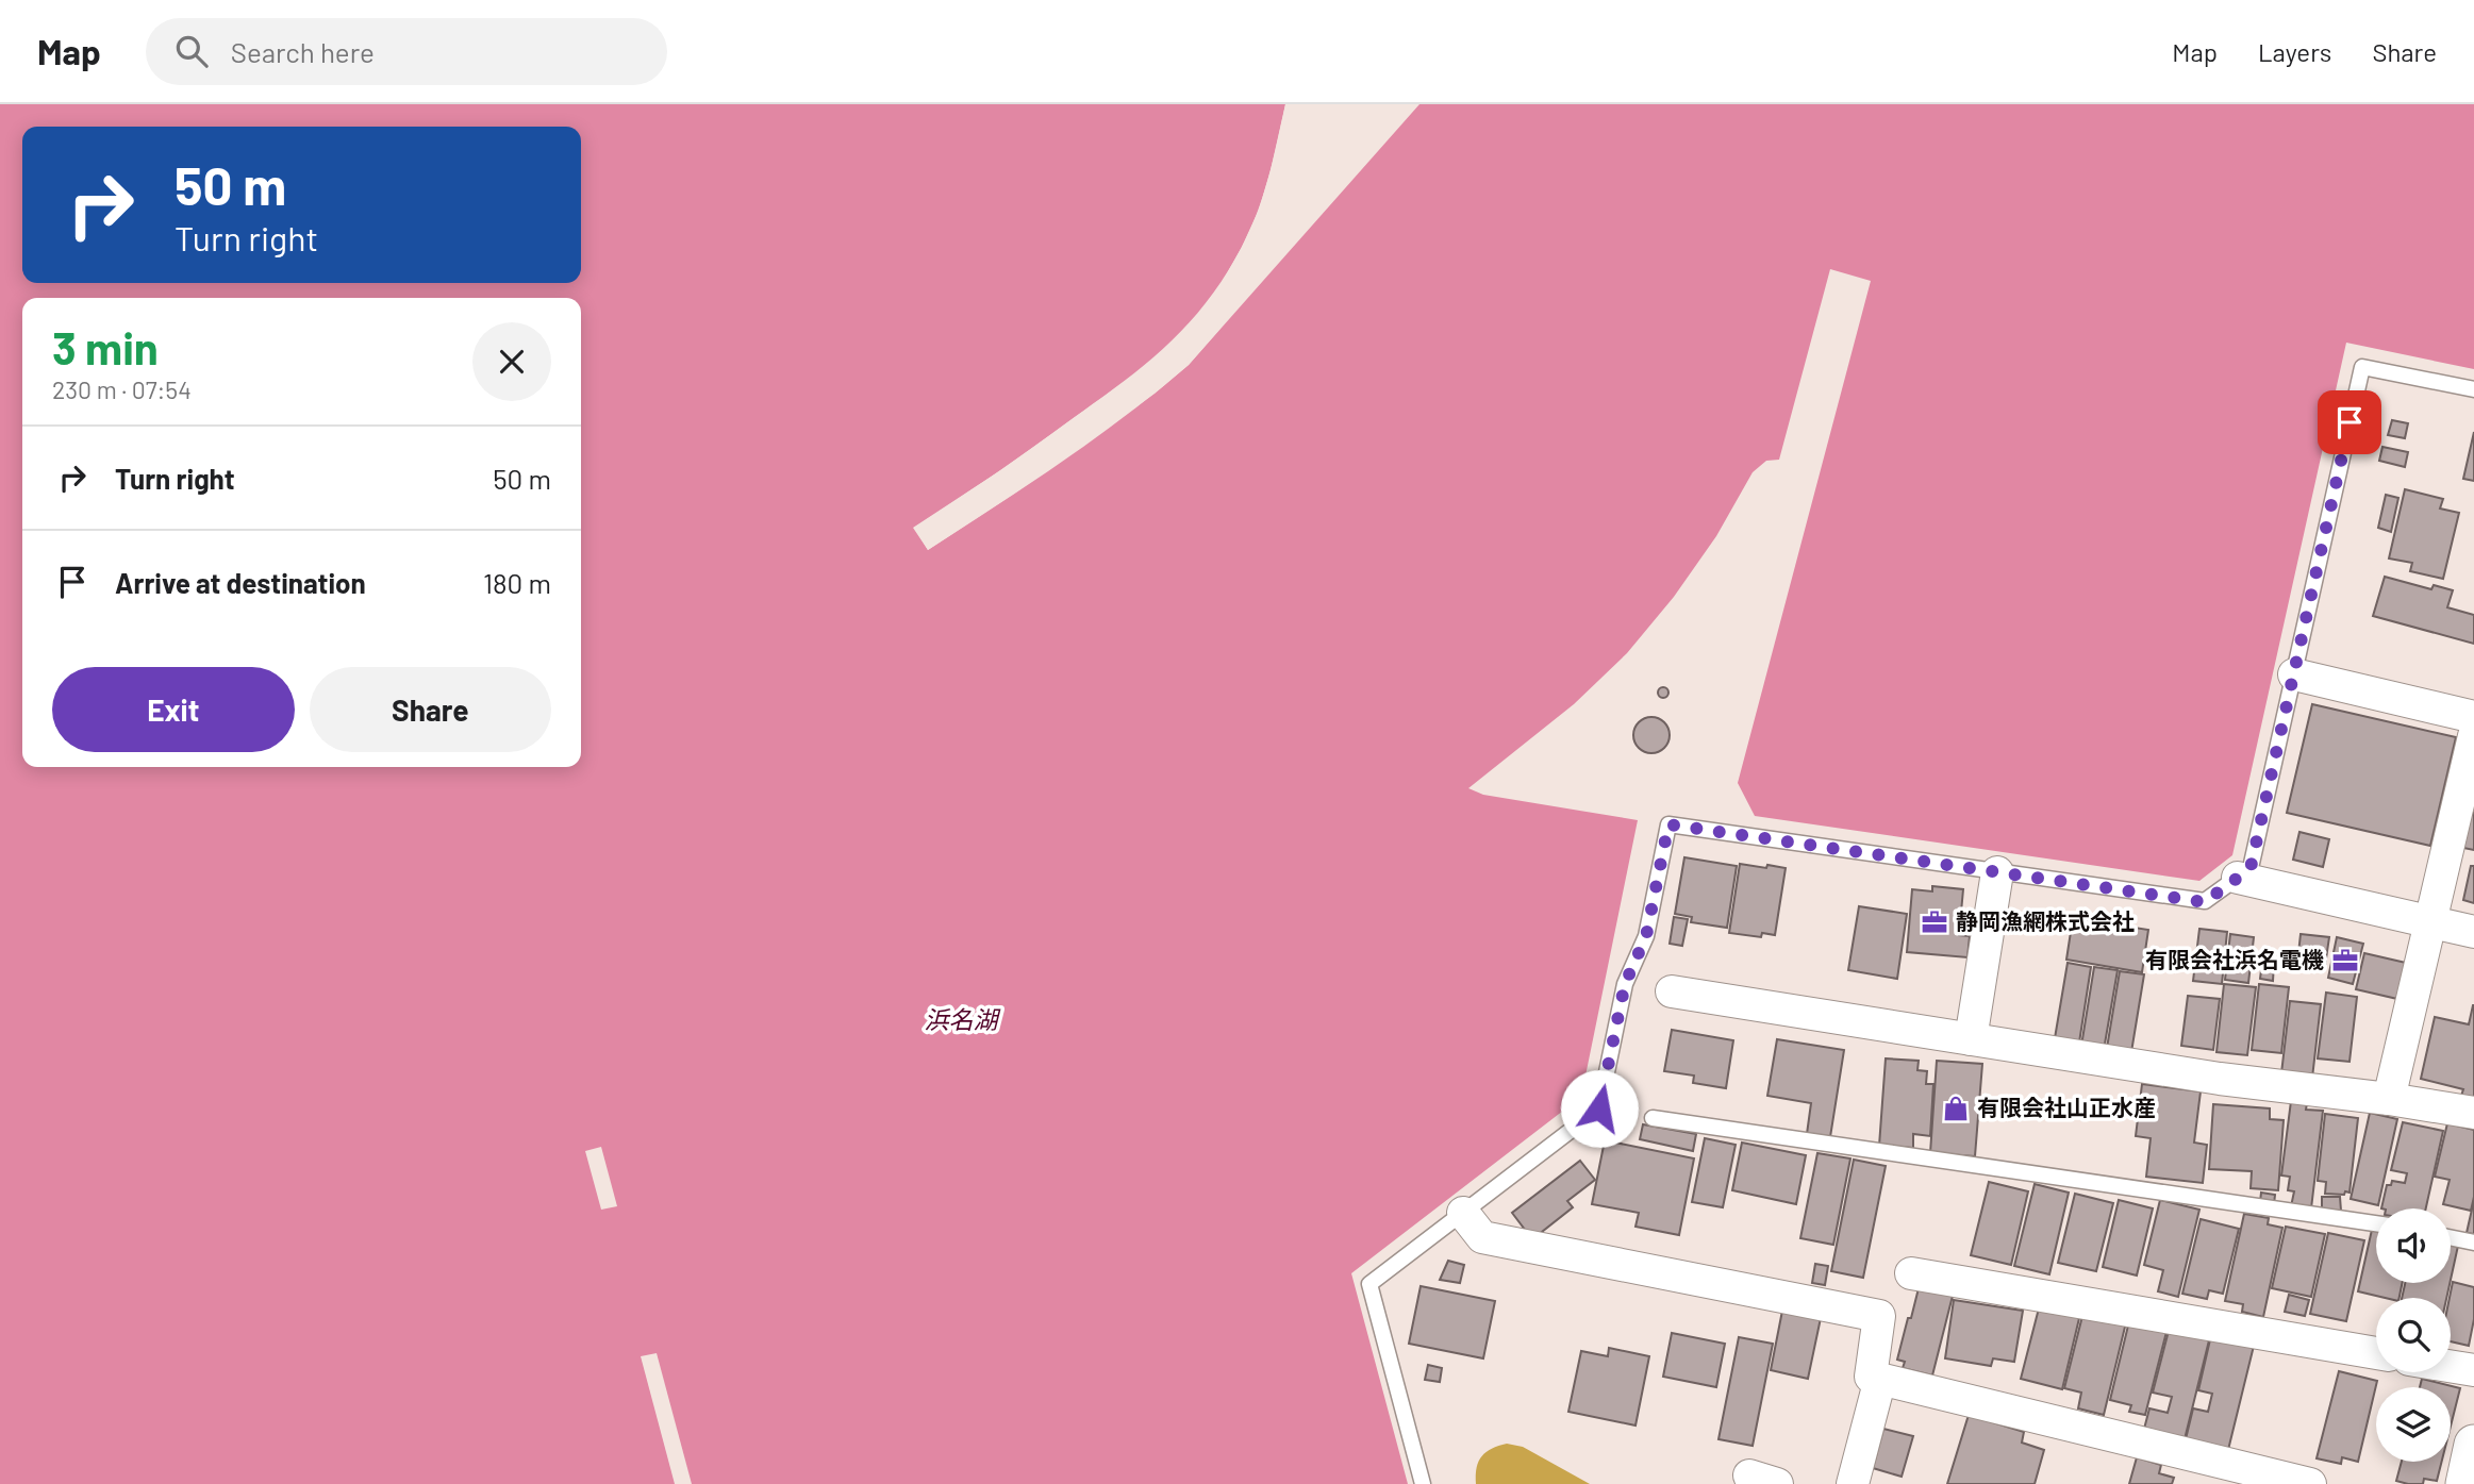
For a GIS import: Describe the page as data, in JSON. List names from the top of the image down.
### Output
{
  "water": ["浜名湖"],
  "places": {
    "office": ["静岡漁網株式会社", "有限会社浜名電機"],
    "shop": ["有限会社山正水産"]
  },
  "page": {
    "header": "Map",
    "search": "Search here",
    "nav": ["Map", "Layers", "Share"],
    "turn": ["50 m", "Turn right"],
    "heading": ["3 min", "230 m · 07:54"],
    "list": [
      {
        "name": "Turn right",
        "value": "50 m"
      },
      {
        "name": "Arrive at destination",
        "value": "180 m"
      }
    ],
    "buttons": ["Exit", "Share"]
  }
}
